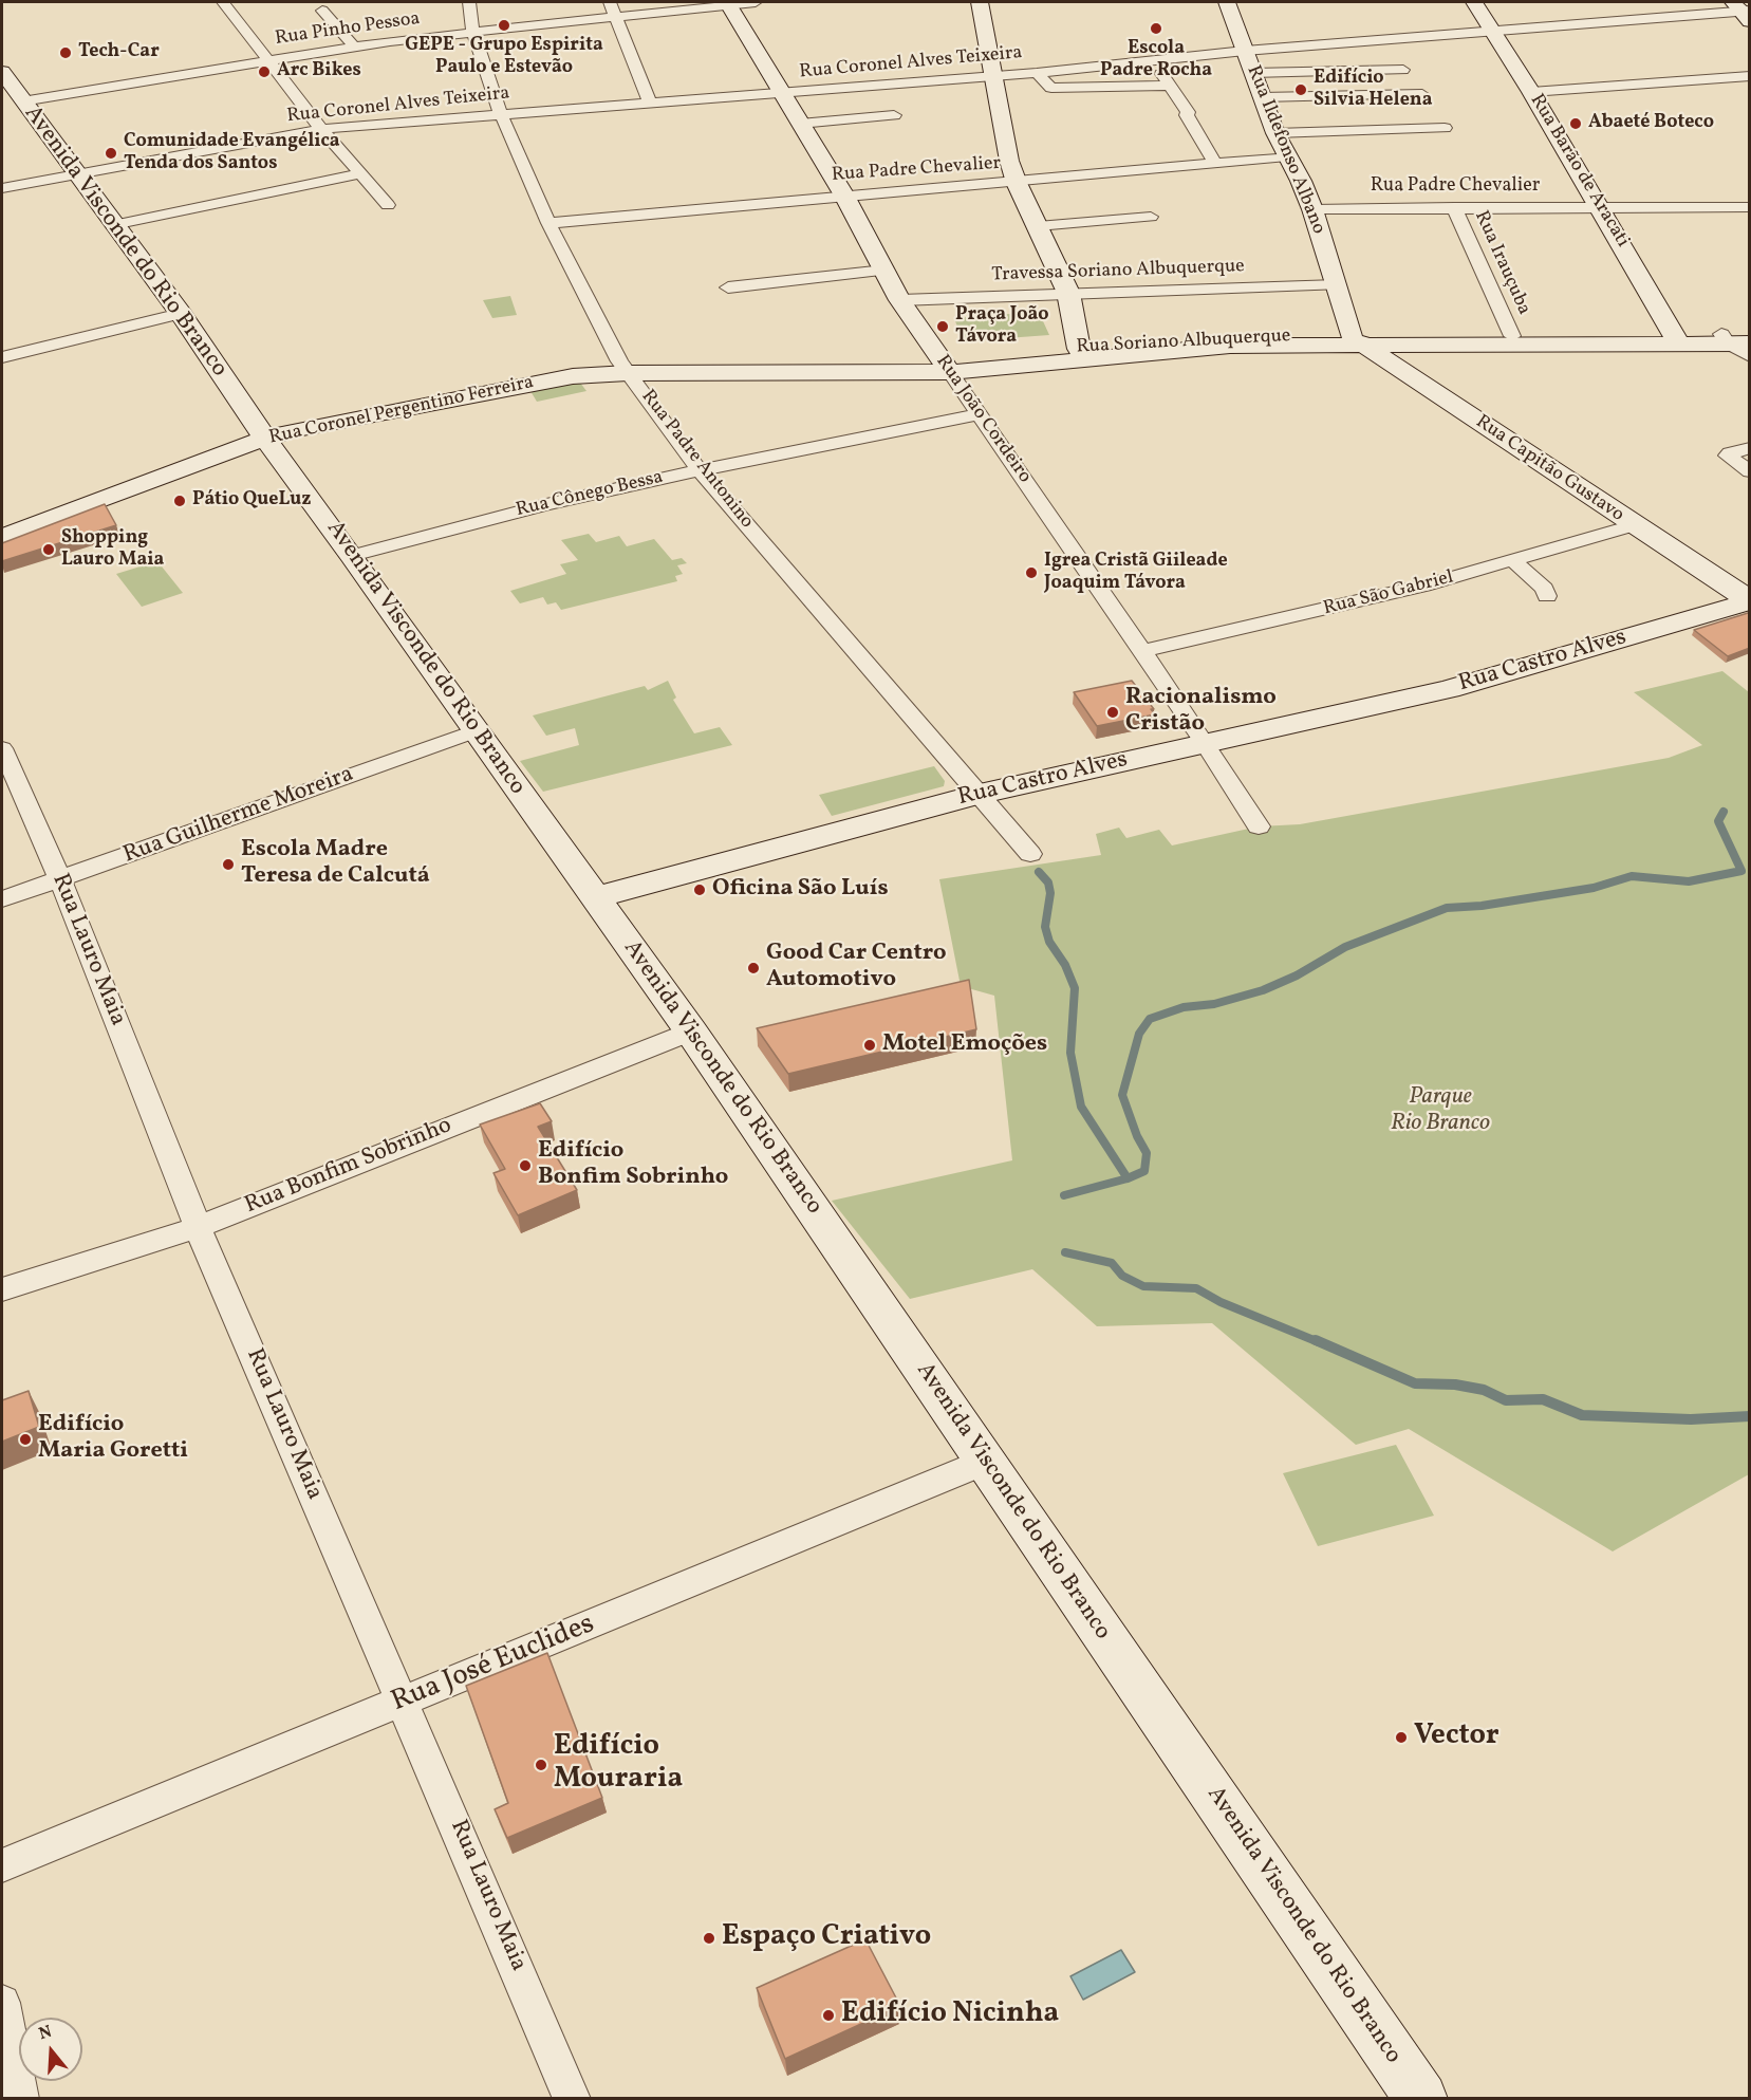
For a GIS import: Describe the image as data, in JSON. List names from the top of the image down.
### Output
{
  "streets": {
    "street": [
      "Rua Pinho Pessoa",
      "Rua Coronel Alves Teixeira",
      "Rua Ildefonso Albano",
      "Rua Padre Chevalier",
      "Rua Barão de Aracati",
      "Avenida Visconde do Rio Branco",
      "Rua Irauçuba",
      "Travessa Soriano Albuquerque",
      "Rua Soriano Albuquerque",
      "Rua Coronel Pergentino Ferreira",
      "Rua João Cordeiro",
      "Rua Padre Antonino",
      "Rua Capitão Gustavo",
      "Rua Cônego Bessa",
      "Rua São Gabriel",
      "Rua Castro Alves",
      "Rua Guilherme Moreira",
      "Rua Lauro Maia",
      "Rua Bonfim Sobrinho",
      "Rua José Euclides"
    ]
  },
  "crossings": [
    ["Rua Pinho Pessoa", "Avenida Visconde do Rio Branco"],
    ["Rua Pinho Pessoa", "Rua João Cordeiro"],
    ["Rua Pinho Pessoa", "Rua Padre Antonino"],
    ["Rua Coronel Alves Teixeira", "Rua Ildefonso Albano"],
    ["Rua Coronel Alves Teixeira", "Rua Barão de Aracati"],
    ["Rua Coronel Alves Teixeira", "Avenida Visconde do Rio Branco"],
    ["Rua Coronel Alves Teixeira", "Rua João Cordeiro"],
    ["Rua Coronel Alves Teixeira", "Rua Padre Antonino"],
    ["Rua Ildefonso Albano", "Rua Padre Chevalier"],
    ["Rua Ildefonso Albano", "Travessa Soriano Albuquerque"],
    ["Rua Ildefonso Albano", "Rua Soriano Albuquerque"],
    ["Rua Ildefonso Albano", "Rua Capitão Gustavo"],
    ["Rua Padre Chevalier", "Rua Barão de Aracati"],
    ["Rua Padre Chevalier", "Rua Irauçuba"],
    ["Rua Padre Chevalier", "Rua João Cordeiro"],
    ["Rua Padre Chevalier", "Rua Padre Antonino"],
    ["Rua Barão de Aracati", "Rua Soriano Albuquerque"],
    ["Avenida Visconde do Rio Branco", "Rua Coronel Pergentino Ferreira"],
    ["Avenida Visconde do Rio Branco", "Rua Cônego Bessa"],
    ["Avenida Visconde do Rio Branco", "Rua Castro Alves"],
    ["Avenida Visconde do Rio Branco", "Rua Guilherme Moreira"],
    ["Avenida Visconde do Rio Branco", "Rua Bonfim Sobrinho"],
    ["Avenida Visconde do Rio Branco", "Rua José Euclides"],
    ["Rua Irauçuba", "Rua Soriano Albuquerque"],
    ["Travessa Soriano Albuquerque", "Rua João Cordeiro"],
    ["Rua Soriano Albuquerque", "Rua Coronel Pergentino Ferreira"],
    ["Rua Soriano Albuquerque", "Rua João Cordeiro"],
    ["Rua Soriano Albuquerque", "Rua Padre Antonino"],
    ["Rua Soriano Albuquerque", "Rua Capitão Gustavo"],
    ["Rua Coronel Pergentino Ferreira", "Rua Padre Antonino"],
    ["Rua João Cordeiro", "Rua Cônego Bessa"],
    ["Rua João Cordeiro", "Rua São Gabriel"],
    ["Rua João Cordeiro", "Rua Castro Alves"],
    ["Rua Padre Antonino", "Rua Cônego Bessa"],
    ["Rua Padre Antonino", "Rua Castro Alves"],
    ["Rua Capitão Gustavo", "Rua São Gabriel"],
    ["Rua Capitão Gustavo", "Rua Castro Alves"],
    ["Rua Guilherme Moreira", "Rua Lauro Maia"],
    ["Rua Lauro Maia", "Rua Bonfim Sobrinho"],
    ["Rua Lauro Maia", "Rua José Euclides"]
  ],
  "parks": ["Parque Rio Branco"],
  "places": [
    "GEPE - Grupo Espirita Paulo e Estevão",
    "Escola Padre Rocha",
    "Tech-Car",
    "Arc Bikes",
    "Edifício Silvia Helena",
    "Abaeté Boteco",
    "Comunidade Evangélica Tenda dos Santos",
    "Praça João Távora",
    "Pátio QueLuz",
    "Shopping Lauro Maia",
    "Igrea Cristã Giileade Joaquim Távora",
    "Racionalismo Cristão",
    "Escola Madre Teresa de Calcutá",
    "Oficina São Luís",
    "Good Car Centro Automotivo",
    "Motel Emoções",
    "Edifício Bonfim Sobrinho",
    "Edifício Maria Goretti",
    "Vector",
    "Edifício Mouraria",
    "Espaço Criativo",
    "Edifício Nicinha"
  ],
  "north": "top"
}
